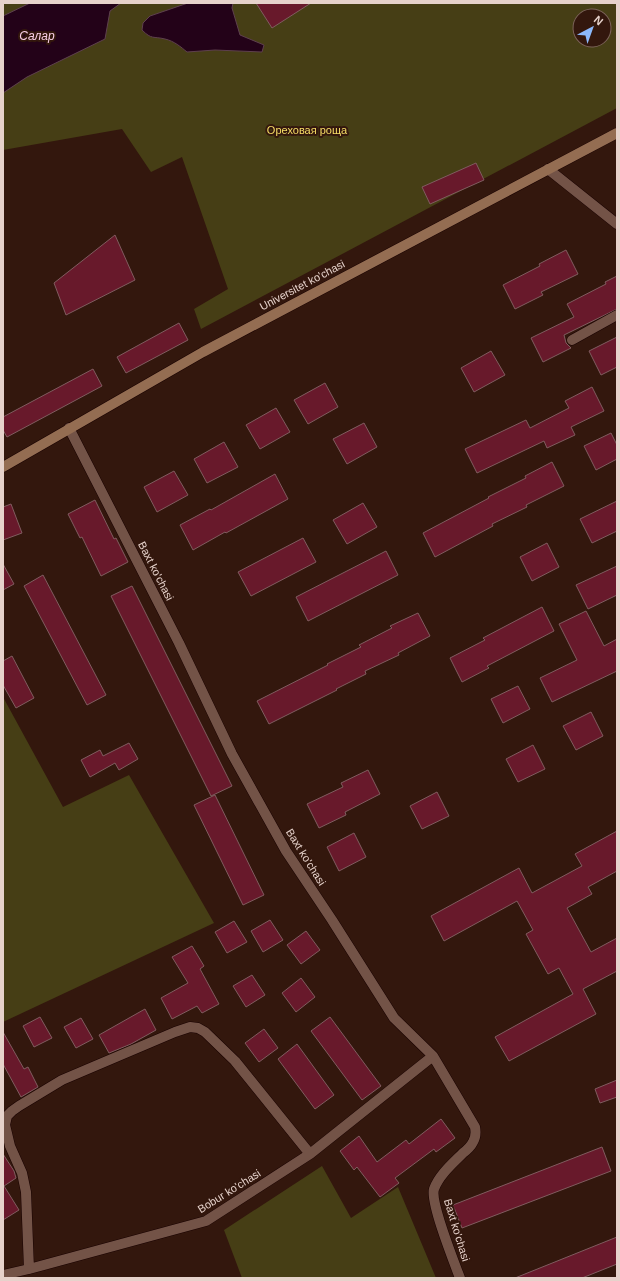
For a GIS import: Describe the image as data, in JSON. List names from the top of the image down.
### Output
{
  "streets": {
    "main road": ["Universitet ko'chasi"],
    "street": ["Baxt ko'chasi", "Bobur ko'chasi"]
  },
  "crossings": [
    ["Universitet ko'chasi", "Baxt ko'chasi"],
    ["Baxt ko'chasi", "Bobur ko'chasi"]
  ],
  "water": ["Салар"],
  "parks": ["Ореховая роща"],
  "north": "top right"
}
